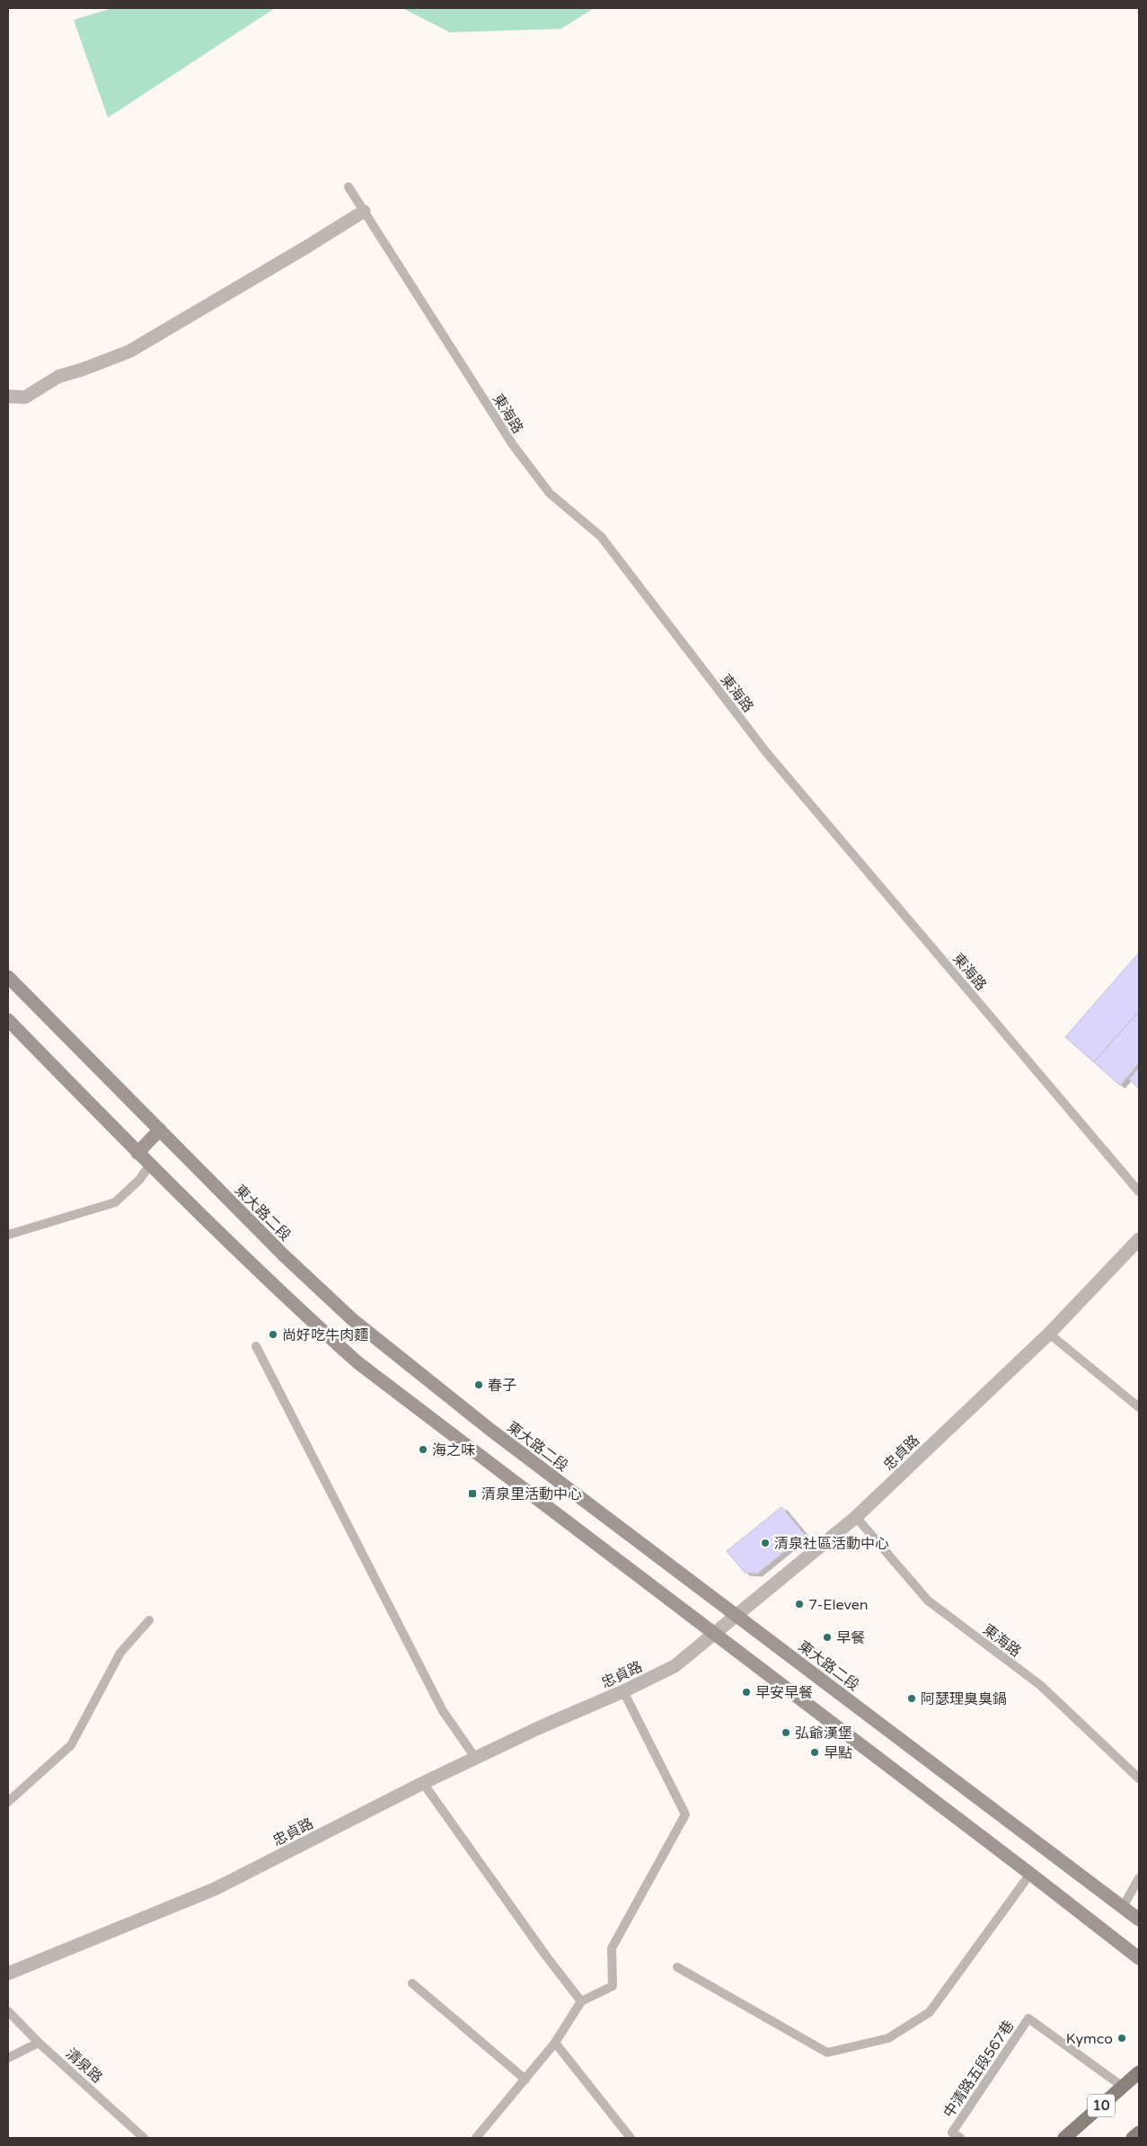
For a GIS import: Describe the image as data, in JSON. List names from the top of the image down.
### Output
{
  "streets": {
    "main road": ["10"],
    "street": ["東大路二段", "忠貞路"],
    "lane": ["東海路", "清泉路", "中清路五段567巷"]
  },
  "crossings": [
    ["東海路", "忠貞路"],
    ["東大路二段", "忠貞路"],
    ["中清路五段567巷", "10"]
  ],
  "places": {
    "other": [
      "尚好吃牛肉麵",
      "春子",
      "海之味",
      "清泉社區活動中心",
      "7-Eleven",
      "早餐",
      "早安早餐",
      "阿瑟理臭臭鍋",
      "弘爺漢堡",
      "早點",
      "Kymco"
    ],
    "transit": ["清泉里活動中心"]
  }
}
